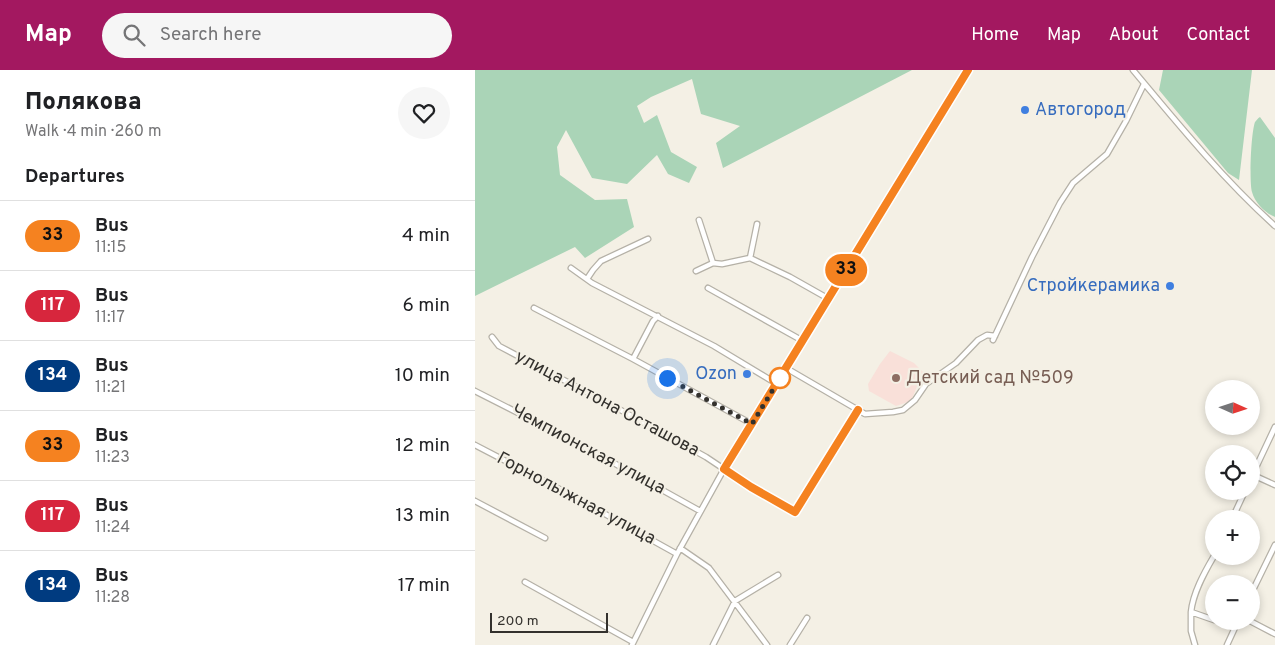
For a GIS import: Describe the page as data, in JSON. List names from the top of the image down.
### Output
{
  "streets": {
    "street": ["улица Антона Осташова", "Чемпионская улица", "Горнолыжная улица"]
  },
  "places": [
    "Автогород",
    "Стройкерамика",
    "Ozon",
    "Детский сад №509"
  ],
  "lines": ["bus line 33"],
  "scale_bar": "200 m",
  "north": "right",
  "page": {
    "header": "Map",
    "search": "Search here",
    "nav": [
      "Home",
      "Map",
      "About",
      "Contact"
    ],
    "heading": [
      ["Полякова", "Walk · 4 min · 260 m"],
      "Departures"
    ],
    "on_map": "33",
    "list": [
      {
        "mark": "33",
        "name": "Bus",
        "note": "11:15",
        "value": "4 min"
      },
      {
        "mark": "117",
        "name": "Bus",
        "note": "11:17",
        "value": "6 min"
      },
      {
        "mark": "134",
        "name": "Bus",
        "note": "11:21",
        "value": "10 min"
      },
      {
        "mark": "33",
        "name": "Bus",
        "note": "11:23",
        "value": "12 min"
      },
      {
        "mark": "117",
        "name": "Bus",
        "note": "11:24",
        "value": "13 min"
      },
      {
        "mark": "134",
        "name": "Bus",
        "note": "11:28",
        "value": "17 min"
      }
    ],
    "map_buttons": ["+", "−"],
    "scale": "200 m"
  }
}
